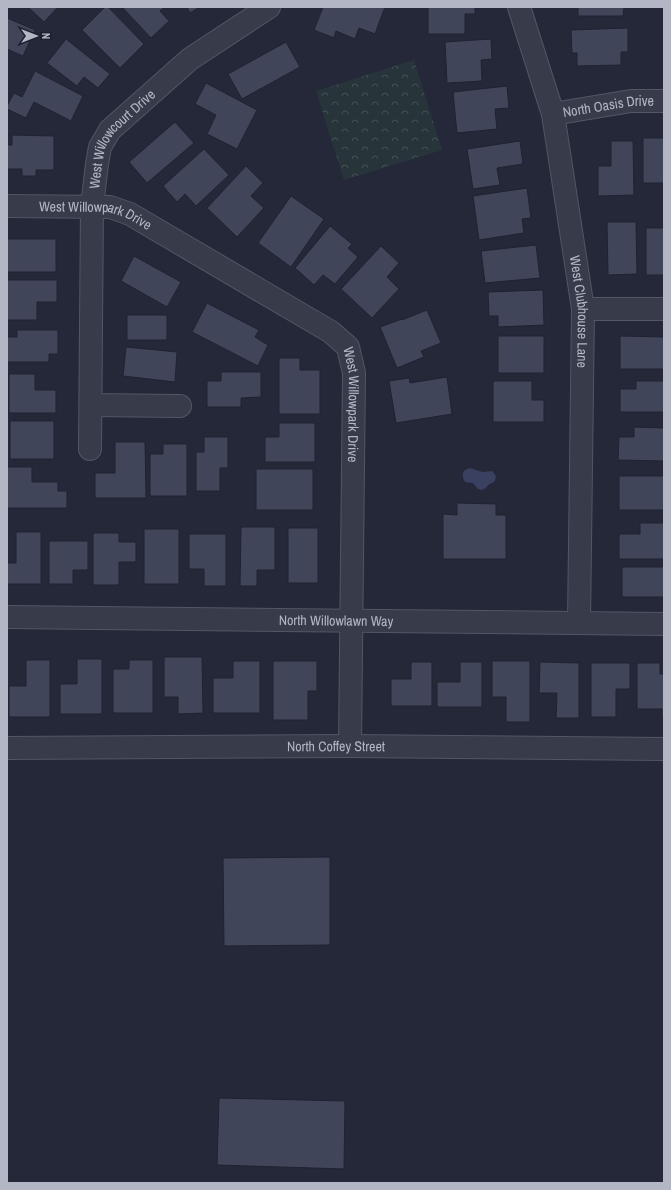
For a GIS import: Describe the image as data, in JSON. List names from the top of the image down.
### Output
{
  "streets": {
    "street": [
      "North Oasis Drive",
      "West Willowcourt Drive",
      "West Willowpark Drive",
      "West Clubhouse Lane",
      "North Willowlawn Way",
      "North Coffey Street"
    ]
  },
  "crossings": [
    ["North Oasis Drive", "West Clubhouse Lane"],
    ["West Willowcourt Drive", "West Willowpark Drive"],
    ["West Willowpark Drive", "North Willowlawn Way"],
    ["West Willowpark Drive", "North Coffey Street"],
    ["West Clubhouse Lane", "North Willowlawn Way"]
  ],
  "north": "right"
}
